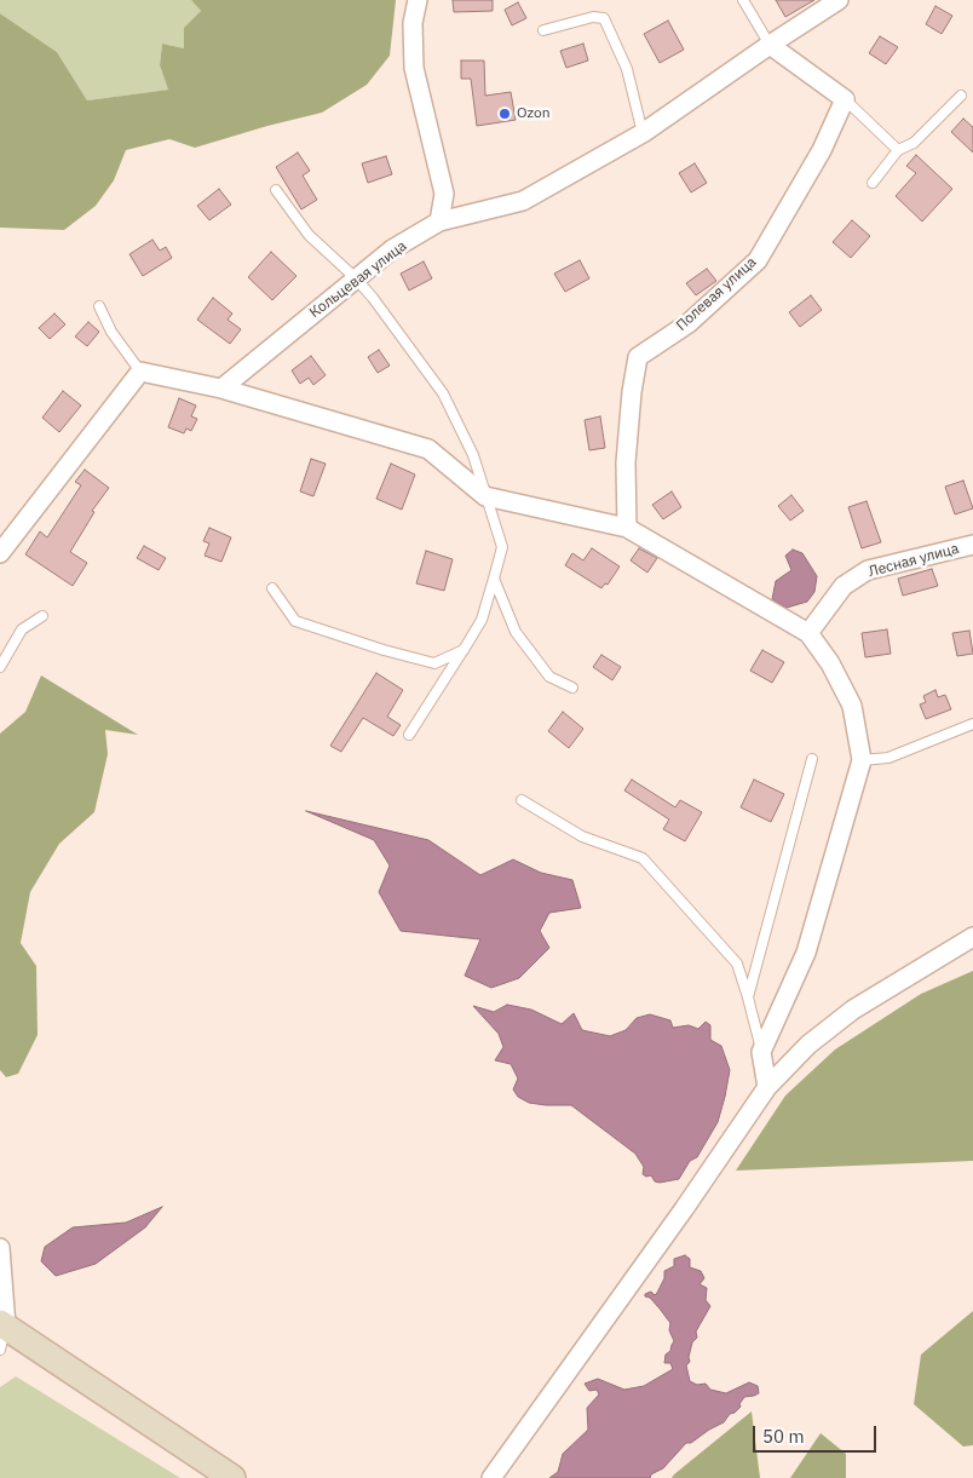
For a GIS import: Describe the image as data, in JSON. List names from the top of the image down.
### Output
{
  "streets": {
    "street": ["Кольцевая улица", "Полевая улица", "Лесная улица"]
  },
  "places": ["Ozon"],
  "scale_bar": "50 m"
}
